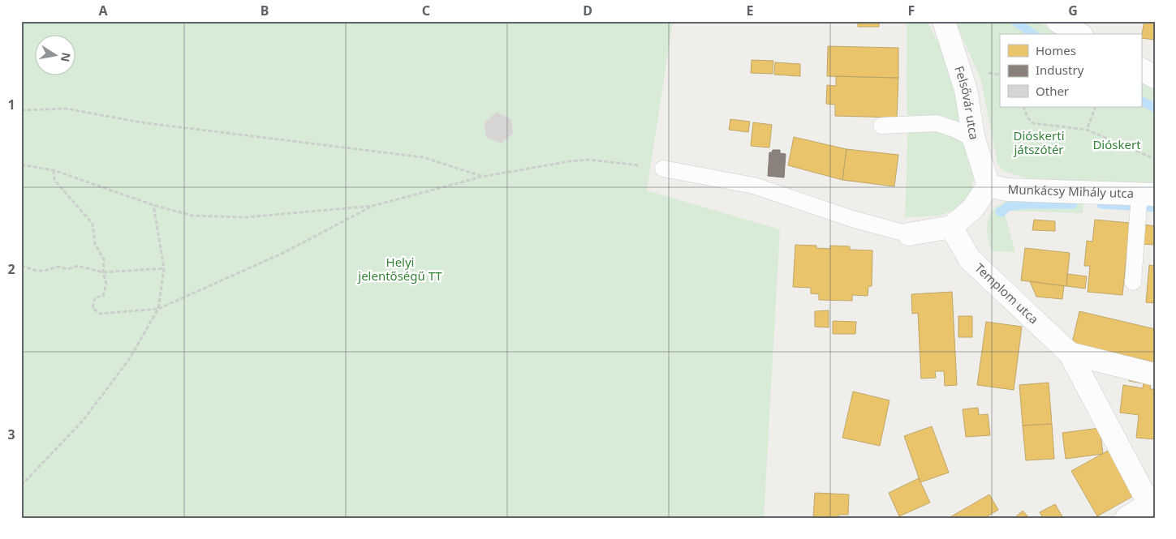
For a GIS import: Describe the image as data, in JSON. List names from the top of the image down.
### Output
{
  "streets": {
    "street": ["Felsővár utca", "Munkácsy Mihály utca", "Templom utca"]
  },
  "crossings": [
    ["Felsővár utca", "Munkácsy Mihály utca"]
  ],
  "parks": ["Dióskerti játszótér", "Dióskert", "Helyi jelentőségű TT"],
  "legend": ["Homes", "Industry", "Other"],
  "north": "right",
  "grid": {
    "columns": [
      "A",
      "B",
      "C",
      "D",
      "E",
      "F",
      "G"
    ],
    "rows": ["1", "2", "3"]
  }
}
